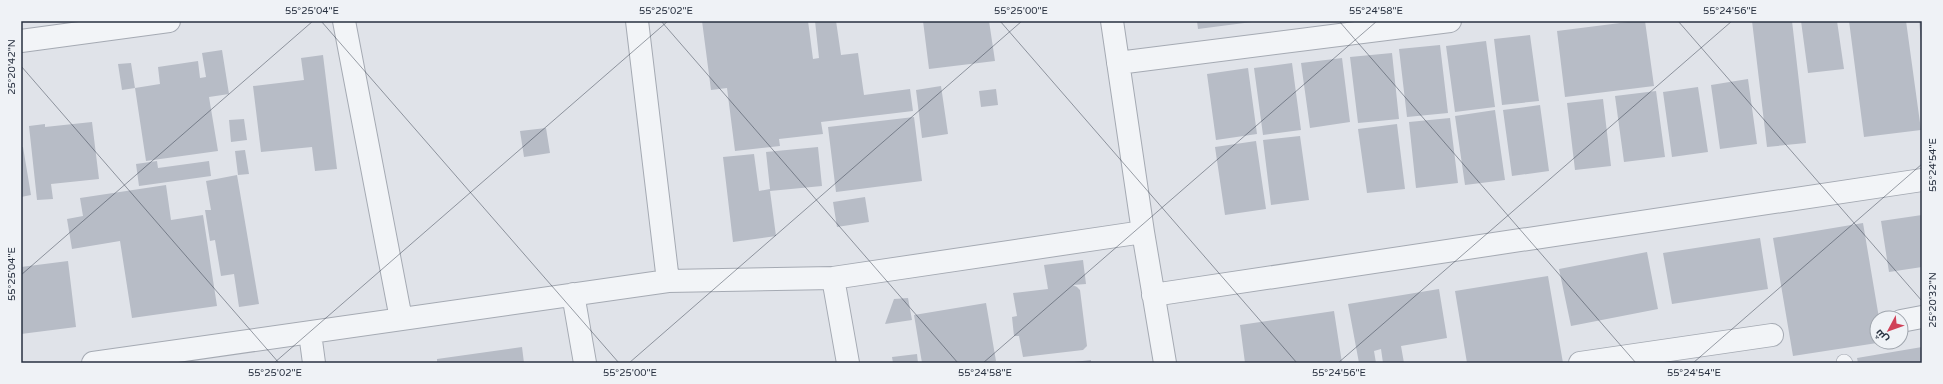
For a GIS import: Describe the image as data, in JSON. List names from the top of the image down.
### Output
{
  "north": "bottom left",
  "coordinates": [
    "55°25'04\"E",
    "55°25'02\"E",
    "55°25'00\"E",
    "55°24'58\"E",
    "55°24'56\"E",
    "25°20'42\"N",
    "55°24'54\"E",
    "25°20'32\"N"
  ]
}
